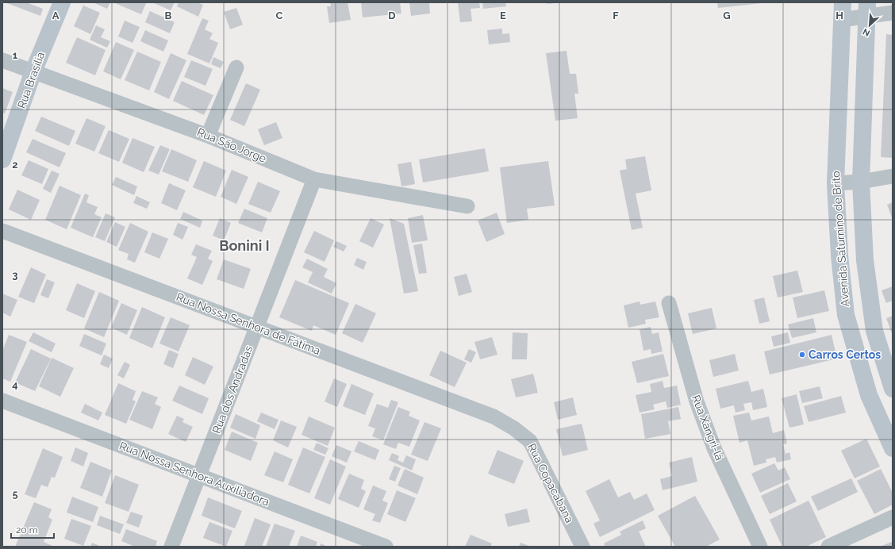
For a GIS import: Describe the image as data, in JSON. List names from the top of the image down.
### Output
{
  "streets": {
    "main road": ["Rua Brasília", "Avenida Saturnino de Brito"],
    "street": [
      "Rua São Jorge",
      "Rua Nossa Senhora de Fátima",
      "Rua dos Andradas",
      "Rua Xangri-lá",
      "Rua Nossa Senhora Auxiliadora",
      "Rua Copacabana"
    ]
  },
  "crossings": [
    ["Rua Brasília", "Rua São Jorge"],
    ["Rua São Jorge", "Rua dos Andradas"],
    ["Rua Nossa Senhora de Fátima", "Rua dos Andradas"],
    ["Rua Nossa Senhora de Fátima", "Rua Copacabana"],
    ["Rua dos Andradas", "Rua Nossa Senhora Auxiliadora"]
  ],
  "districts": ["Bonini I"],
  "places": ["Carros Certos"],
  "scale_bar": "20 m",
  "north": "bottom left",
  "grid": {
    "columns": [
      "A",
      "B",
      "C",
      "D",
      "E",
      "F",
      "G",
      "H"
    ],
    "rows": [
      "1",
      "2",
      "3",
      "4",
      "5"
    ]
  }
}
